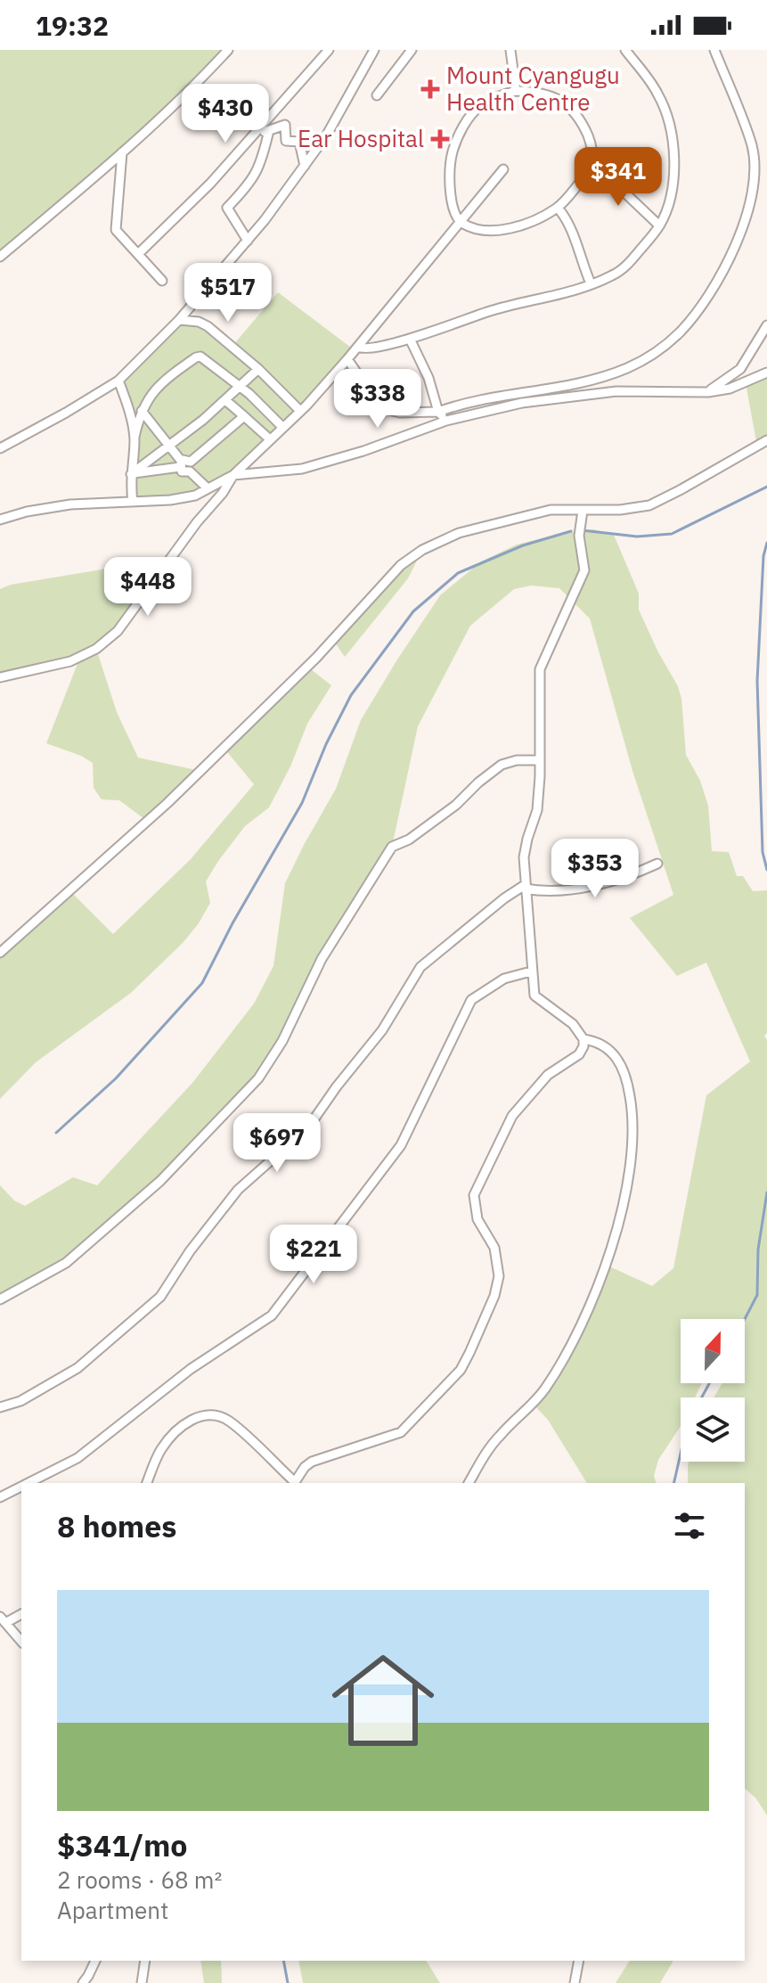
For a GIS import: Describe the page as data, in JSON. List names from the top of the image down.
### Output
{
  "places": {
    "health": ["Mount Cyangugu Health Centre", "Ear Hospital"]
  },
  "north": "top",
  "page": {
    "status": "19:32",
    "price": [
      "$430",
      "$341",
      "$517",
      "$338",
      "$448",
      "$353",
      "$697",
      "$221"
    ],
    "heading": "8 homes",
    "list": [
      {
        "name": "$341/mo",
        "note": "2 rooms · 68 m² · Apartment"
      }
    ]
  }
}
